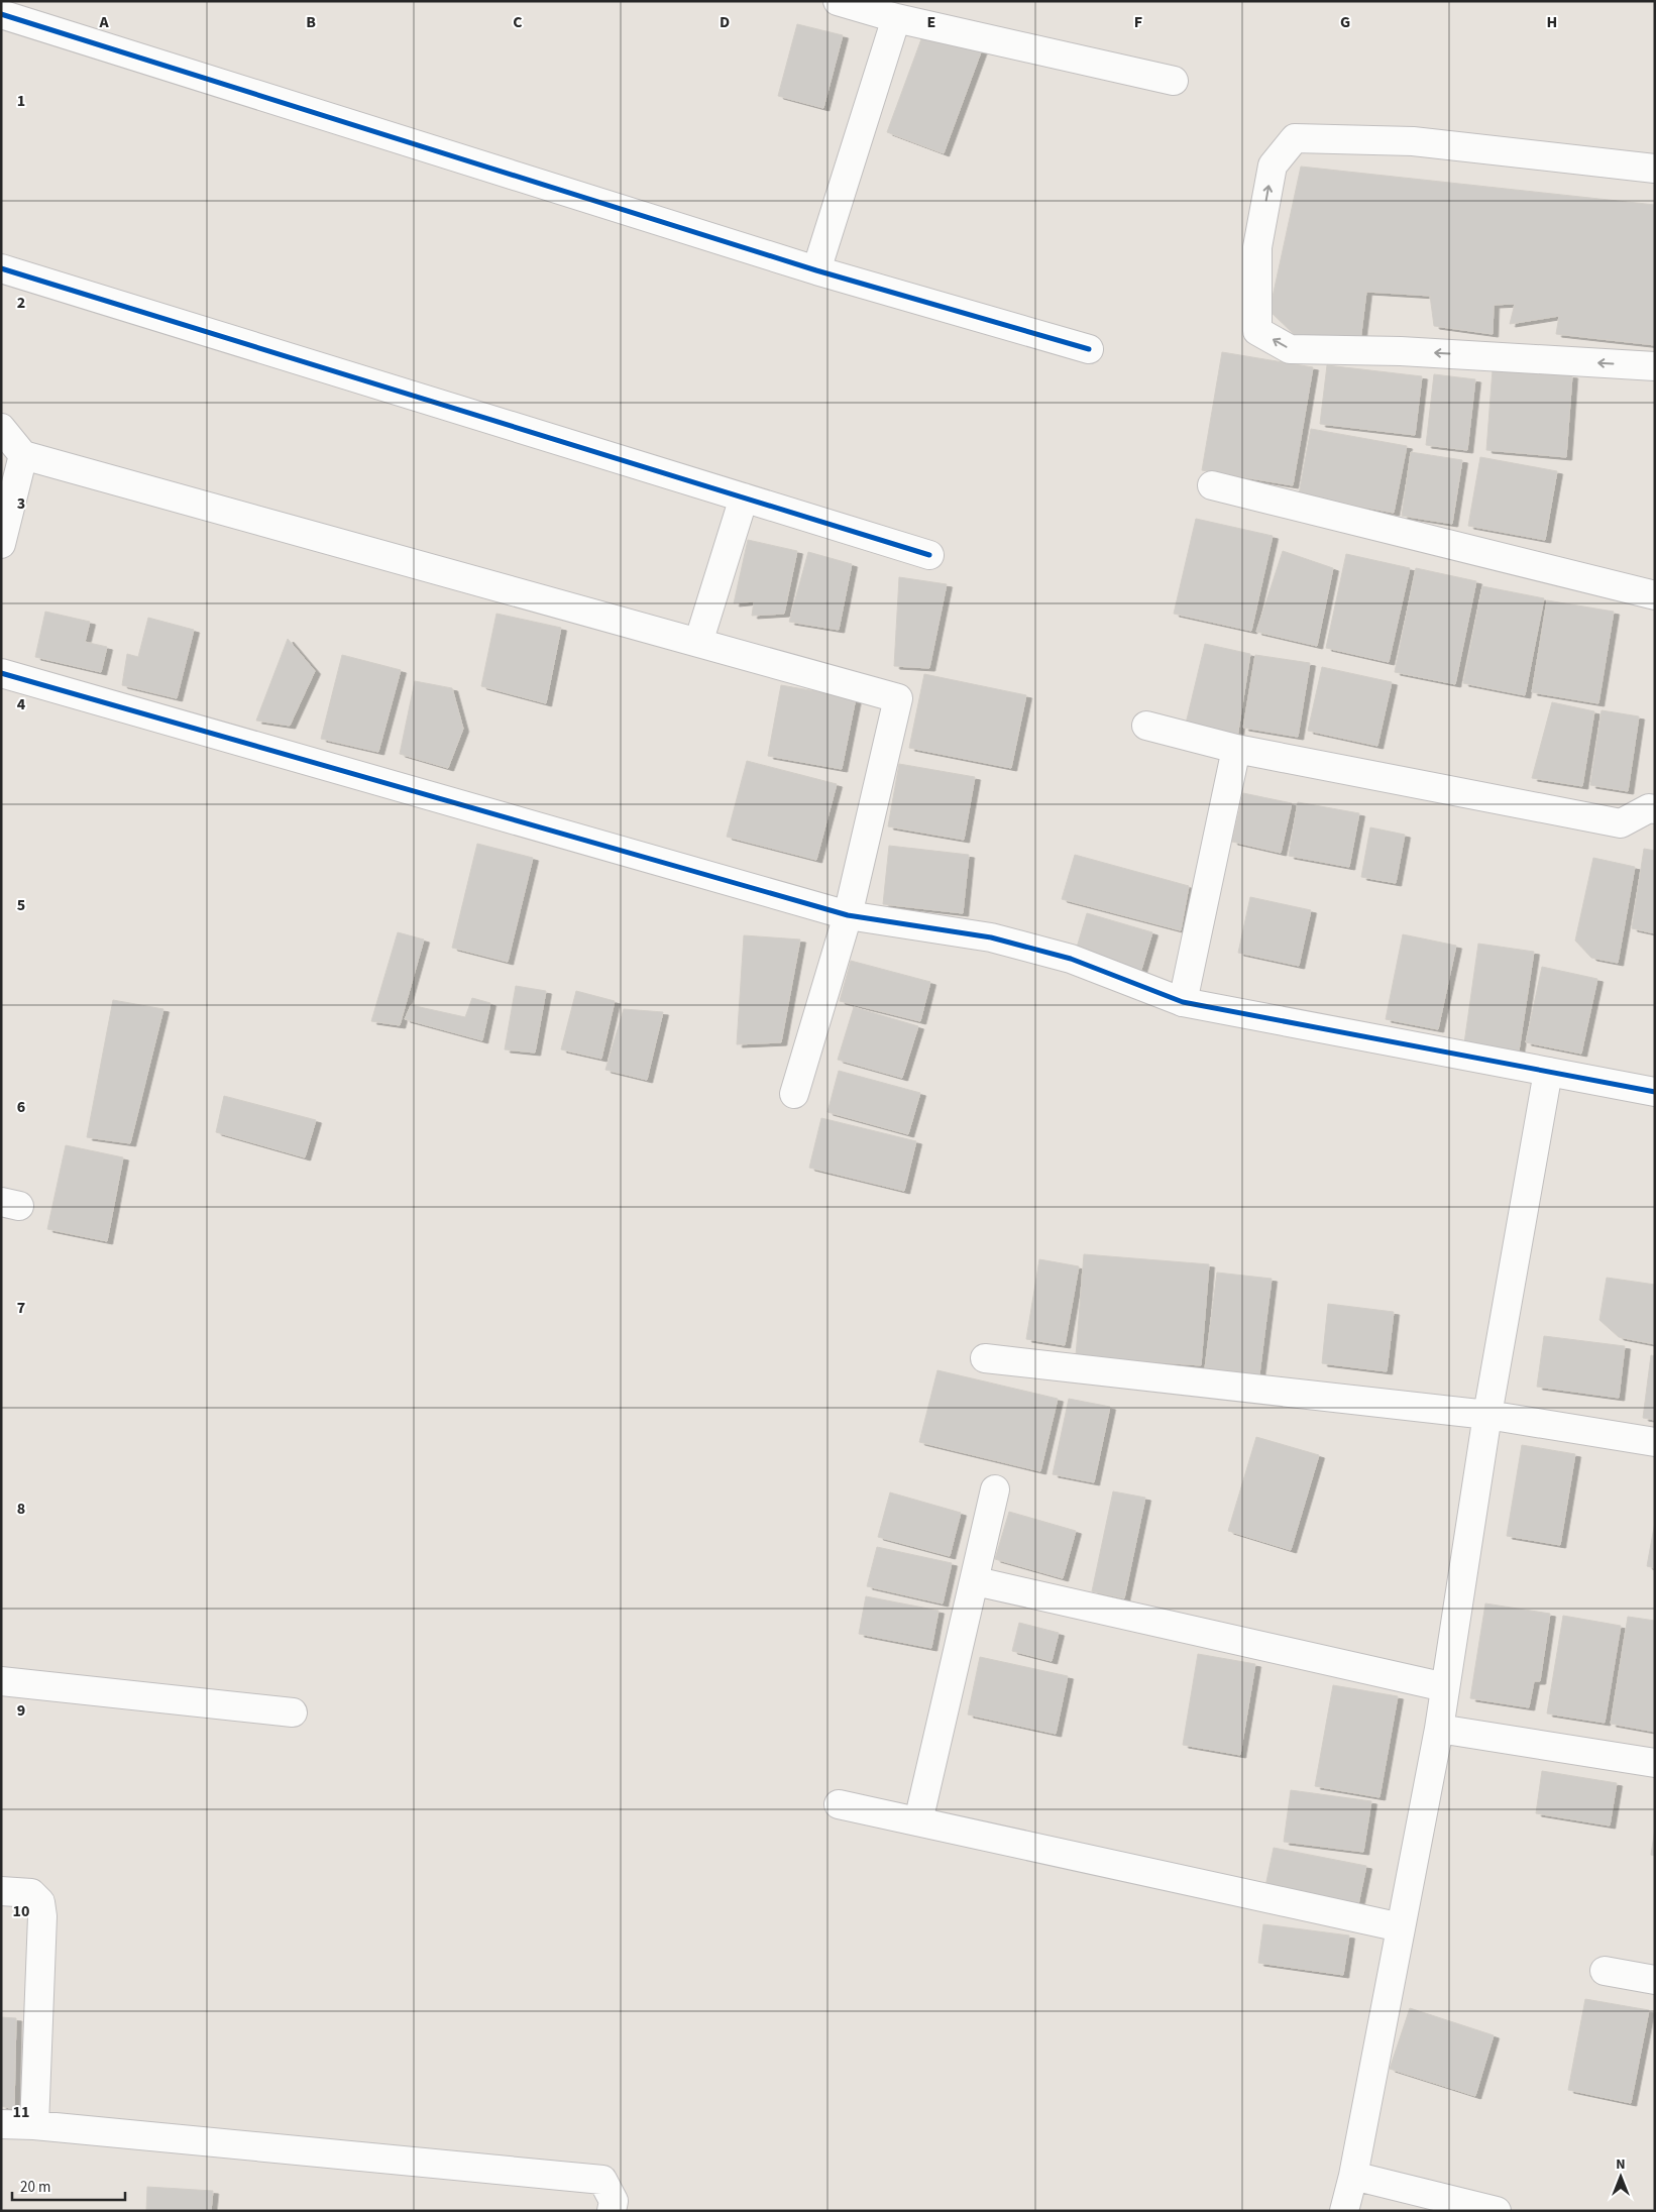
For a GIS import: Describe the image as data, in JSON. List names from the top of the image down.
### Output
{
  "scale_bar": "20 m",
  "north": "top",
  "grid": {
    "columns": [
      "A",
      "B",
      "C",
      "D",
      "E",
      "F",
      "G",
      "H"
    ],
    "rows": [
      "1",
      "2",
      "3",
      "4",
      "5",
      "6",
      "7",
      "8",
      "9",
      "10",
      "11"
    ]
  }
}
